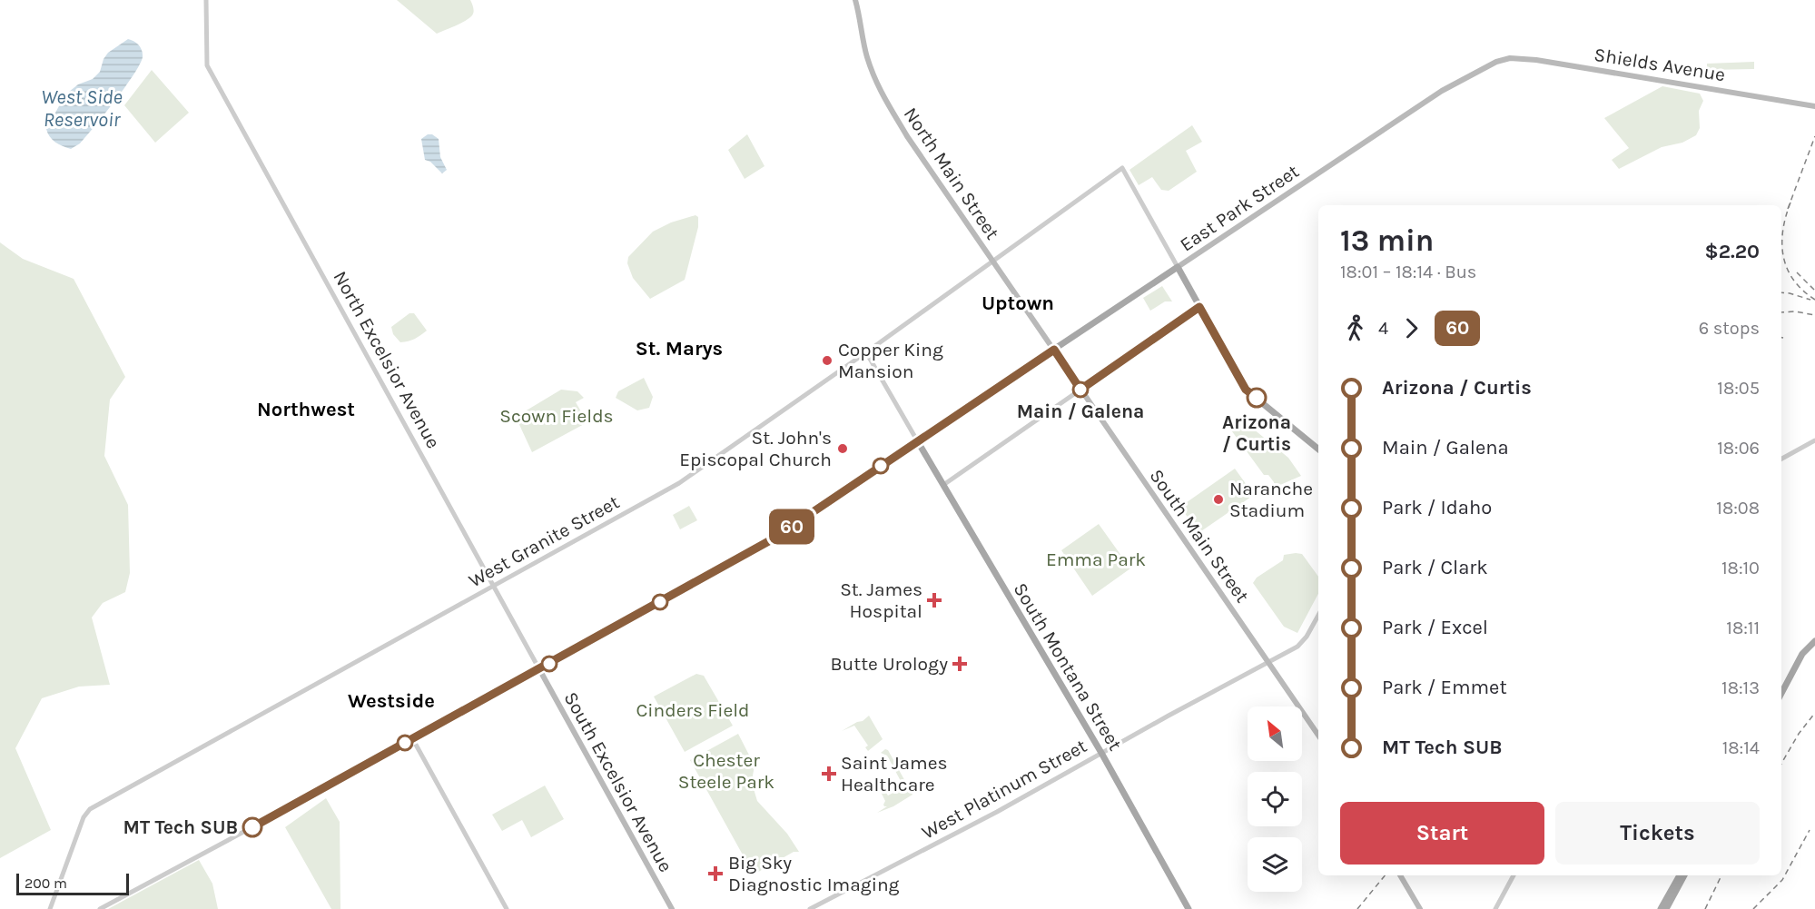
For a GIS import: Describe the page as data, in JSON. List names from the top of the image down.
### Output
{
  "streets": {
    "main road": [
      "Shields Avenue",
      "North Main Street",
      "East Park Street",
      "South Main Street",
      "South Montana Street",
      "South Excelsior Avenue"
    ],
    "street": ["North Excelsior Avenue", "West Granite Street", "West Platinum Street"]
  },
  "crossings": [
    ["Shields Avenue", "East Park Street"],
    ["North Main Street", "East Park Street"],
    ["North Main Street", "South Main Street"],
    ["North Main Street", "West Granite Street"],
    ["East Park Street", "South Main Street"],
    ["East Park Street", "West Granite Street"],
    ["East Park Street", "South Montana Street"],
    ["North Excelsior Avenue", "West Granite Street"],
    ["North Excelsior Avenue", "South Excelsior Avenue"],
    ["South Main Street", "West Platinum Street"],
    ["South Montana Street", "West Platinum Street"]
  ],
  "districts": [
    "Uptown",
    "St. Marys",
    "Northwest",
    "Westside"
  ],
  "water": ["West Side Reservoir"],
  "parks": [
    "Scown Fields",
    "Emma Park",
    "Cinders Field",
    "Chester Steele Park"
  ],
  "places": {
    "other": [
      "Copper King Mansion",
      "Main / Galena",
      "Arizona / Curtis",
      "St. John's Episcopal Church",
      "Naranche Stadium",
      "MT Tech SUB"
    ],
    "health": [
      "St. James Hospital",
      "Butte Urology",
      "Saint James Healthcare",
      "Big Sky Diagnostic Imaging"
    ]
  },
  "lines": ["bus line 60"],
  "scale_bar": "200 m",
  "north": "top left",
  "page": {
    "on_map": "60",
    "heading": ["13 min", "18:01 – 18:14 · Bus", "$2.20"],
    "legs": ["4", "60", "6 stops"],
    "list": [
      {
        "name": "Arizona / Curtis",
        "value": "18:05"
      },
      {
        "name": "Main / Galena",
        "value": "18:06"
      },
      {
        "name": "Park / Idaho",
        "value": "18:08"
      },
      {
        "name": "Park / Clark",
        "value": "18:10"
      },
      {
        "name": "Park / Excel",
        "value": "18:11"
      },
      {
        "name": "Park / Emmet",
        "value": "18:13"
      },
      {
        "name": "MT Tech SUB",
        "value": "18:14"
      }
    ],
    "buttons": ["Start", "Tickets"],
    "scale": "200 m"
  }
}
